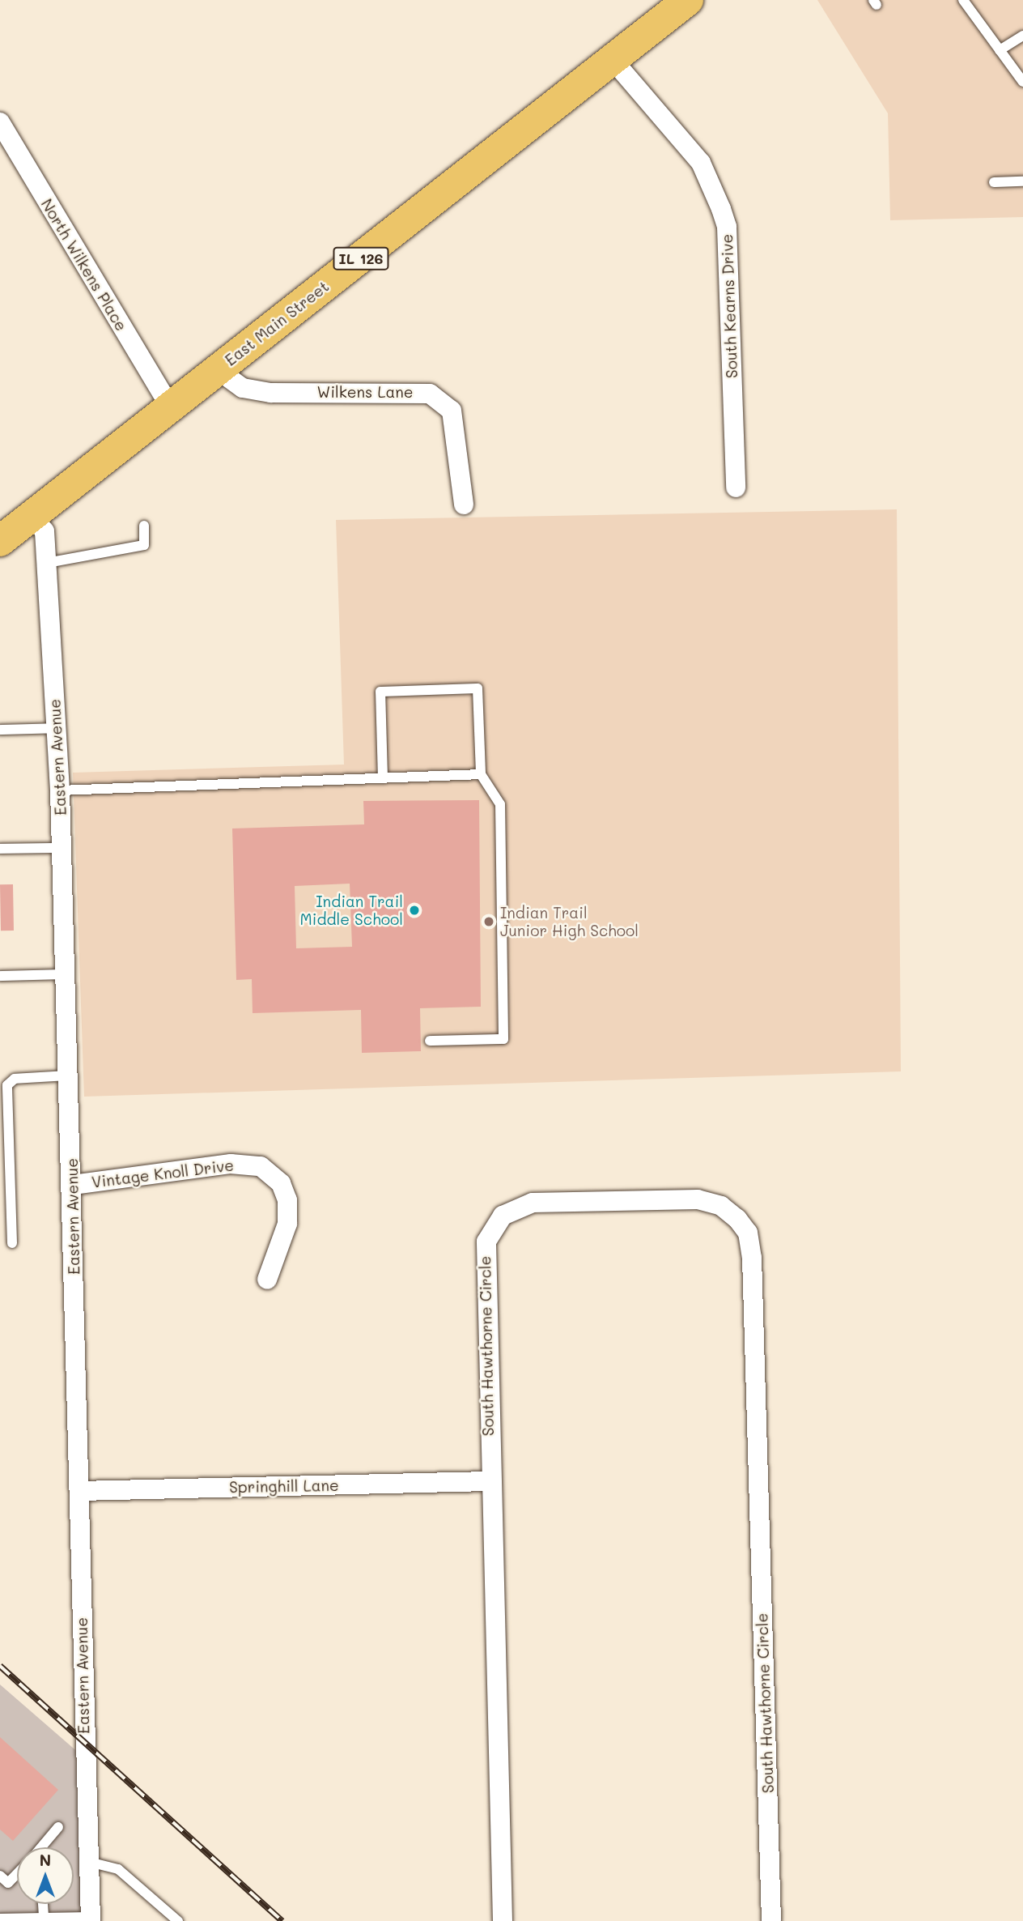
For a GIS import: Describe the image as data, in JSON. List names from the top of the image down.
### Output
{
  "streets": {
    "main road": ["IL 126", "East Main Street"],
    "street": [
      "North Wilkens Place",
      "South Kearns Drive",
      "Wilkens Lane",
      "Eastern Avenue",
      "Vintage Knoll Drive",
      "South Hawthorne Circle",
      "Springhill Lane"
    ]
  },
  "crossings": [
    ["North Wilkens Place", "East Main Street"],
    ["South Kearns Drive", "East Main Street"],
    ["East Main Street", "Wilkens Lane"],
    ["East Main Street", "Eastern Avenue"],
    ["Eastern Avenue", "Vintage Knoll Drive"],
    ["Eastern Avenue", "Springhill Lane"],
    ["South Hawthorne Circle", "Springhill Lane"]
  ],
  "places": ["Indian Trail Middle School", "Indian Trail Junior High School"],
  "north": "top"
}
